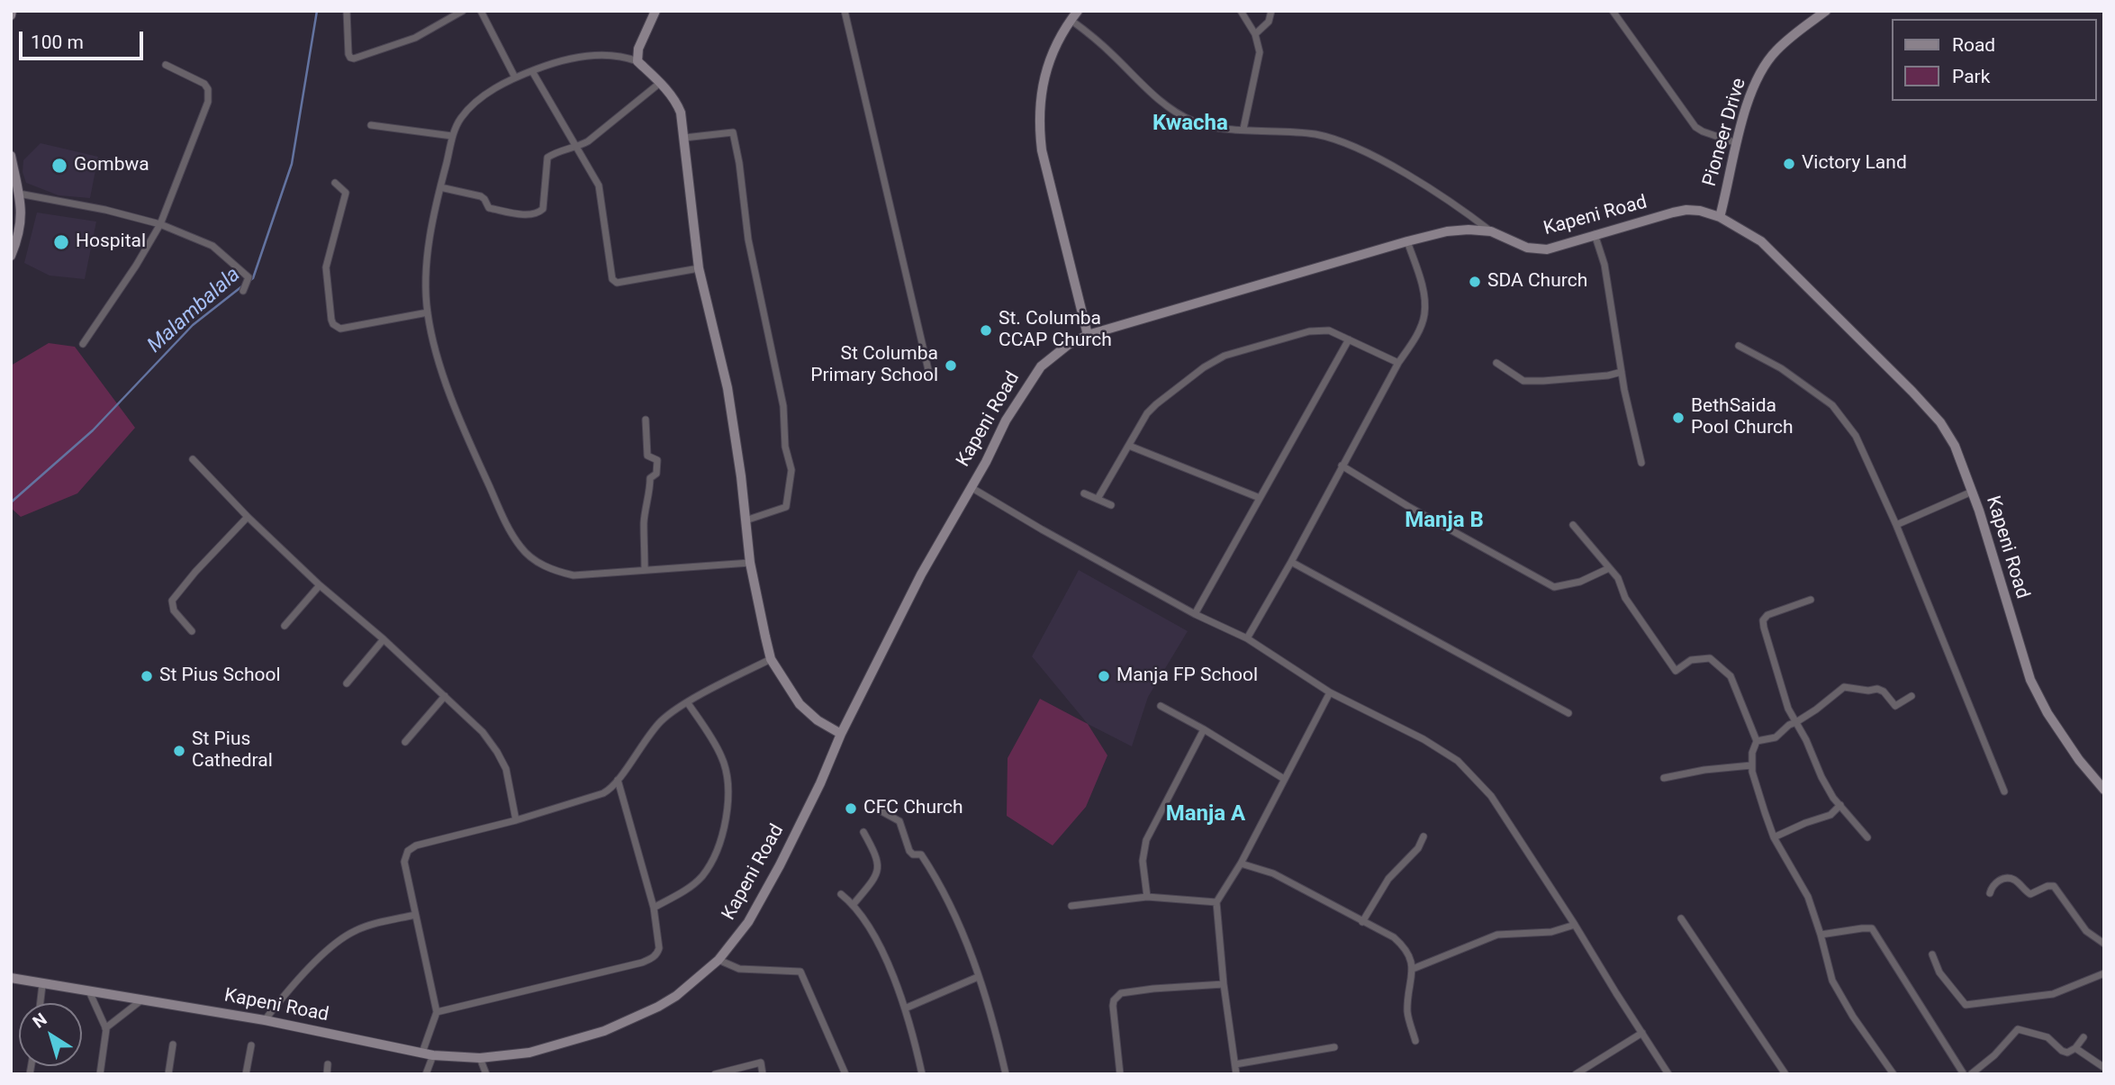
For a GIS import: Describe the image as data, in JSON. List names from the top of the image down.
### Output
{
  "streets": {
    "main road": ["Pioneer Drive", "Kapeni Road"]
  },
  "crossings": [
    ["Pioneer Drive", "Kapeni Road"]
  ],
  "districts": ["Kwacha", "Manja B", "Manja A"],
  "water": ["Malambalala"],
  "places": [
    "Victory Land",
    "Gombwa",
    "Hospital",
    "SDA Church",
    "St. Columba CCAP Church",
    "St Columba Primary School",
    "BethSaida Pool Church",
    "St Pius School",
    "Manja FP School",
    "St Pius Cathedral",
    "CFC Church"
  ],
  "legend": ["Road", "Park"],
  "scale_bar": "100 m",
  "north": "top left"
}
